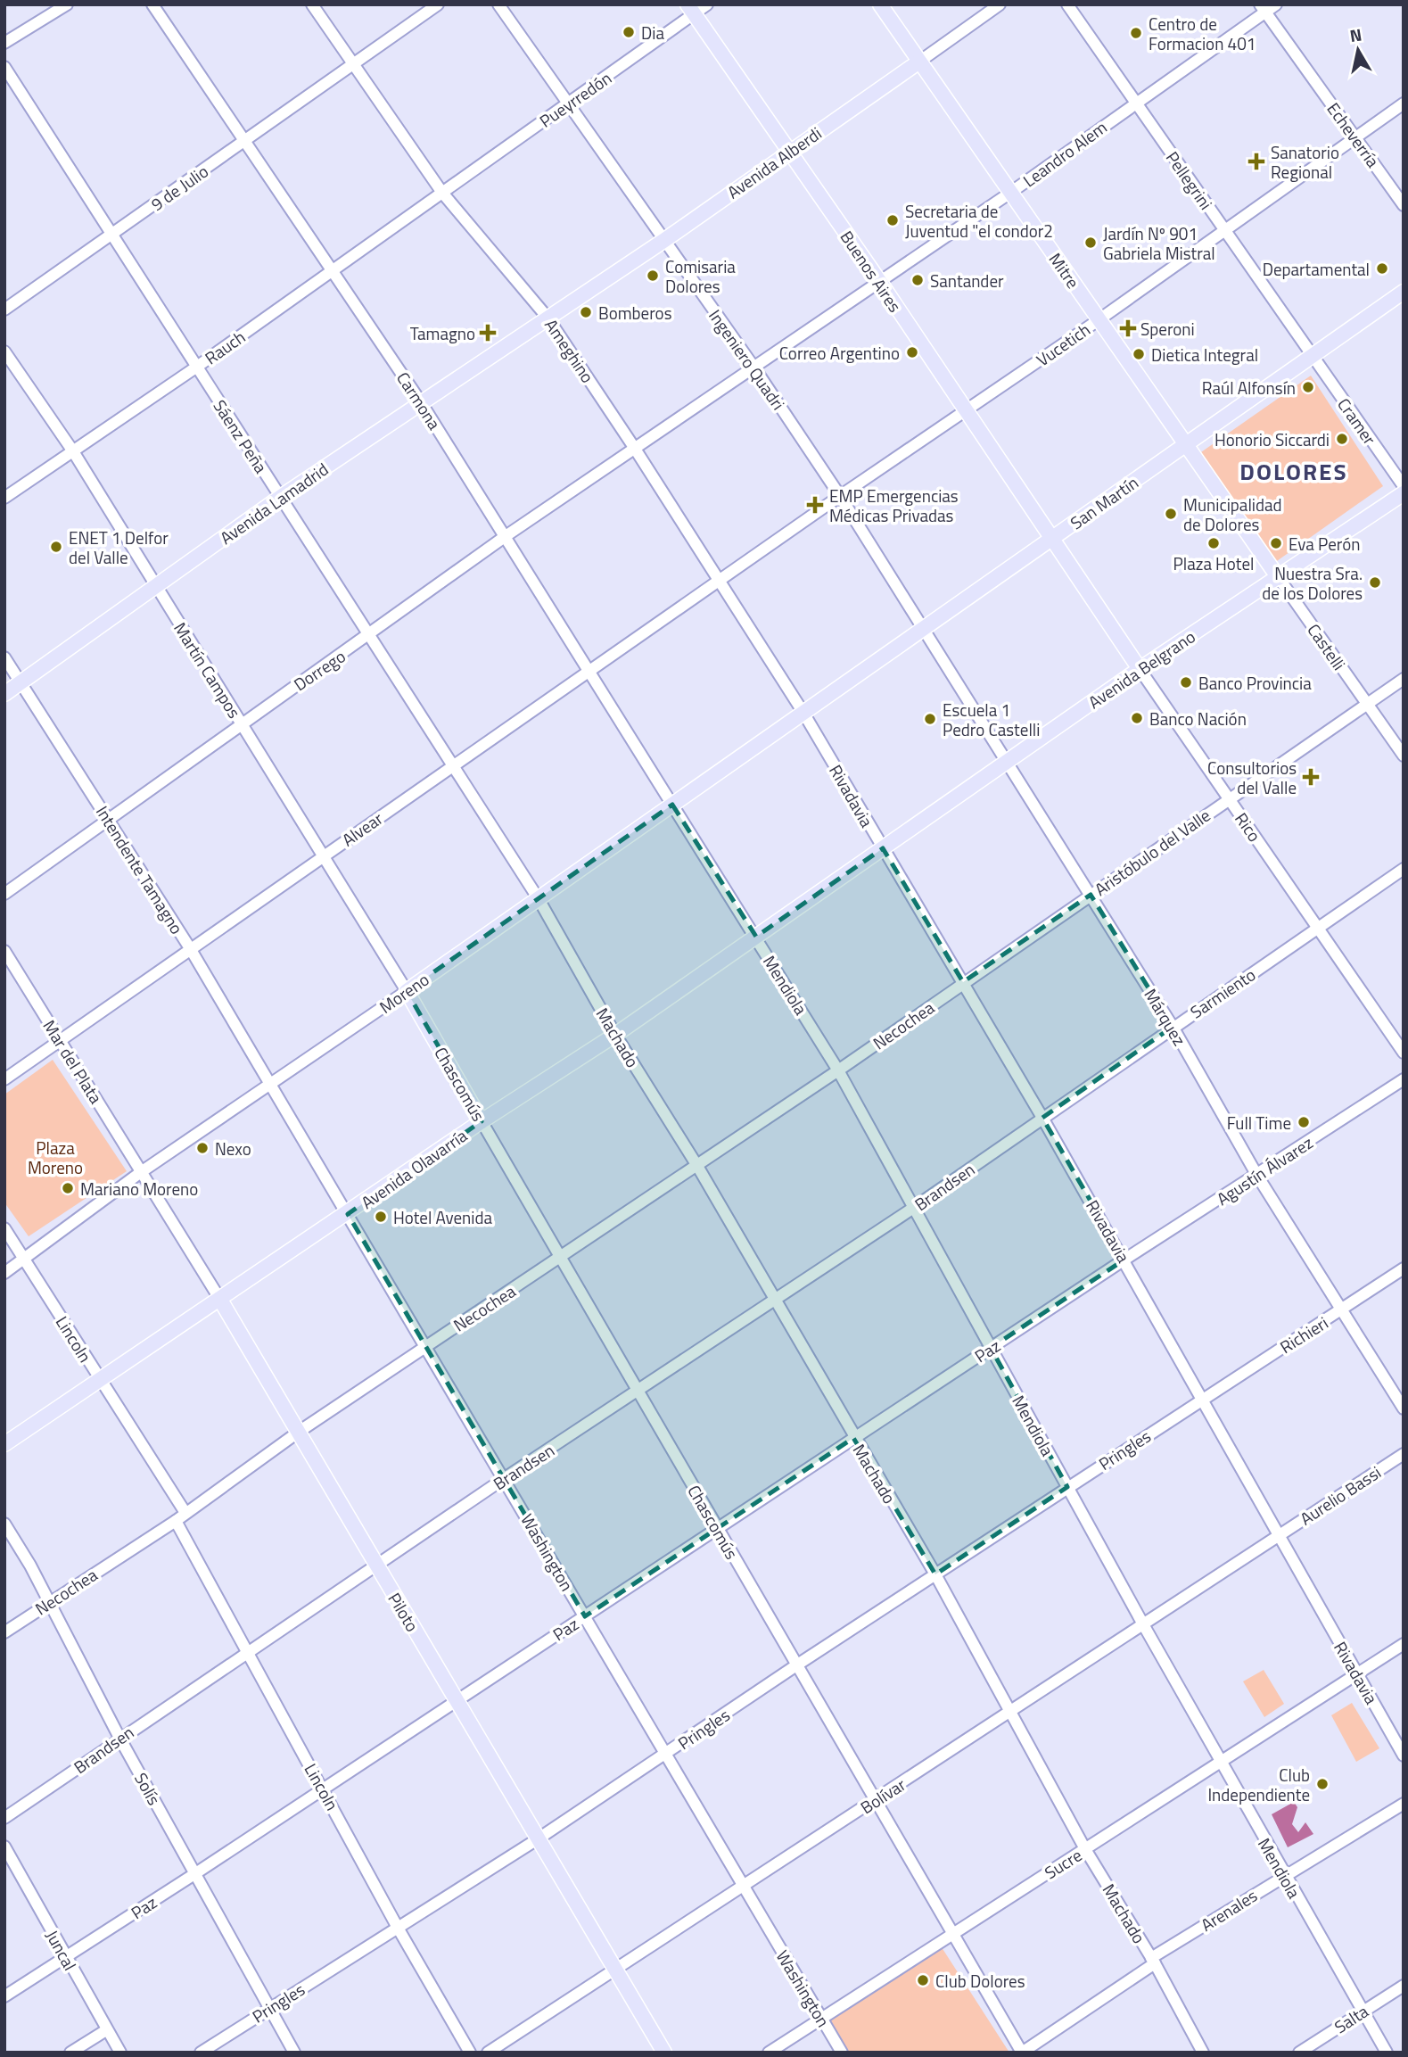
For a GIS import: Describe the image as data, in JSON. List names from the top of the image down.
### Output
{
  "streets": {
    "main road": [
      "Avenida Alberdi",
      "Mitre",
      "Buenos Aires",
      "San Martín",
      "Avenida Lamadrid",
      "Castelli",
      "Avenida Belgrano",
      "Rico",
      "Moreno",
      "Chascomús",
      "Avenida Olavarría",
      "Piloto"
    ],
    "street": [
      "Pueyrredón",
      "Echeverría",
      "Leandro Alem",
      "Pellegrini",
      "9 de Julio",
      "Vucetich",
      "Rauch",
      "Ameghino",
      "Ingeniero Quadri",
      "Carmona",
      "Cramer",
      "Sáenz Peña",
      "Martín Campos",
      "Dorrego",
      "Rivadavia",
      "Alvear",
      "Aristóbulo del Valle",
      "Intendente Tamagno",
      "Mendiola",
      "Sarmiento",
      "Márquez",
      "Necochea",
      "Machado",
      "Mar del Plata",
      "Agustín Álvarez",
      "Brandsen",
      "Richieri",
      "Lincoln",
      "Paz",
      "Pringles",
      "Aurelio Bassi",
      "Washington",
      "Solís",
      "Bolívar",
      "Sucre",
      "Arenales",
      "Juncal",
      "Salta"
    ]
  },
  "crossings": [
    ["Pueyrredón", "Buenos Aires"],
    ["Pueyrredón", "Rauch"],
    ["Pueyrredón", "Ameghino"],
    ["Pueyrredón", "Ingeniero Quadri"],
    ["Echeverría", "Leandro Alem"],
    ["Echeverría", "Vucetich"],
    ["Leandro Alem", "Pellegrini"],
    ["Leandro Alem", "Mitre"],
    ["Leandro Alem", "Buenos Aires"],
    ["Leandro Alem", "Ameghino"],
    ["Leandro Alem", "Ingeniero Quadri"],
    ["Leandro Alem", "Dorrego"],
    ["Avenida Alberdi", "Mitre"],
    ["Avenida Alberdi", "Buenos Aires"],
    ["Avenida Alberdi", "Ameghino"],
    ["Avenida Alberdi", "Ingeniero Quadri"],
    ["Avenida Alberdi", "Avenida Lamadrid"],
    ["Pellegrini", "Vucetich"],
    ["Pellegrini", "Cramer"],
    ["Pellegrini", "San Martín"],
    ["9 de Julio", "Ameghino"],
    ["9 de Julio", "Carmona"],
    ["9 de Julio", "Sáenz Peña"],
    ["Mitre", "Vucetich"],
    ["Mitre", "San Martín"],
    ["Mitre", "Castelli"],
    ["Buenos Aires", "Vucetich"],
    ["Buenos Aires", "San Martín"],
    ["Buenos Aires", "Rico"],
    ["Vucetich", "Ameghino"],
    ["Vucetich", "Ingeniero Quadri"],
    ["Vucetich", "Alvear"],
    ["Rauch", "Ameghino"],
    ["Rauch", "Carmona"],
    ["Rauch", "Sáenz Peña"],
    ["Rauch", "Martín Campos"],
    ["Ameghino", "San Martín"],
    ["Ameghino", "Avenida Lamadrid"],
    ["Ameghino", "Dorrego"],
    ["Ameghino", "Rivadavia"],
    ["Ameghino", "Alvear"],
    ["Ameghino", "Moreno"],
    ["Ingeniero Quadri", "San Martín"],
    ["Ingeniero Quadri", "Márquez"],
    ["Carmona", "Avenida Lamadrid"],
    ["Carmona", "Dorrego"],
    ["Carmona", "Alvear"],
    ["Carmona", "Mendiola"],
    ["Carmona", "Moreno"],
    ["Cramer", "San Martín"],
    ["Sáenz Peña", "Avenida Lamadrid"],
    ["Sáenz Peña", "Dorrego"],
    ["Sáenz Peña", "Alvear"],
    ["Sáenz Peña", "Moreno"],
    ["Sáenz Peña", "Machado"],
    ["San Martín", "Castelli"],
    ["San Martín", "Rivadavia"],
    ["San Martín", "Rico"],
    ["San Martín", "Moreno"],
    ["San Martín", "Márquez"],
    ["Avenida Lamadrid", "Martín Campos"],
    ["Avenida Lamadrid", "Intendente Tamagno"],
    ["Castelli", "Avenida Belgrano"],
    ["Castelli", "Aristóbulo del Valle"],
    ["Avenida Belgrano", "Rivadavia"],
    ["Avenida Belgrano", "Rico"],
    ["Avenida Belgrano", "Márquez"],
    ["Avenida Belgrano", "Avenida Olavarría"],
    ["Martín Campos", "Dorrego"],
    ["Martín Campos", "Alvear"],
    ["Martín Campos", "Moreno"],
    ["Martín Campos", "Chascomús"],
    ["Dorrego", "Intendente Tamagno"],
    ["Rivadavia", "Aristóbulo del Valle"],
    ["Rivadavia", "Moreno"],
    ["Rivadavia", "Sarmiento"],
    ["Rivadavia", "Necochea"],
    ["Rivadavia", "Avenida Olavarría"],
    ["Rivadavia", "Agustín Álvarez"],
    ["Rivadavia", "Brandsen"],
    ["Rivadavia", "Richieri"],
    ["Rivadavia", "Paz"],
    ["Rivadavia", "Pringles"],
    ["Rivadavia", "Aurelio Bassi"],
    ["Rivadavia", "Bolívar"],
    ["Rivadavia", "Sucre"],
    ["Rico", "Aristóbulo del Valle"],
    ["Rico", "Sarmiento"],
    ["Alvear", "Intendente Tamagno"],
    ["Alvear", "Mar del Plata"],
    ["Aristóbulo del Valle", "Márquez"],
    ["Aristóbulo del Valle", "Necochea"],
    ["Intendente Tamagno", "Moreno"],
    ["Intendente Tamagno", "Washington"],
    ["Mendiola", "Moreno"],
    ["Mendiola", "Necochea"],
    ["Mendiola", "Avenida Olavarría"],
    ["Mendiola", "Brandsen"],
    ["Mendiola", "Paz"],
    ["Mendiola", "Pringles"],
    ["Mendiola", "Bolívar"],
    ["Mendiola", "Sucre"],
    ["Mendiola", "Arenales"],
    ["Mendiola", "Salta"],
    ["Moreno", "Machado"],
    ["Moreno", "Mar del Plata"],
    ["Moreno", "Chascomús"],
    ["Moreno", "Lincoln"],
    ["Moreno", "Washington"],
    ["Moreno", "Piloto"],
    ["Sarmiento", "Márquez"],
    ["Sarmiento", "Brandsen"],
    ["Márquez", "Agustín Álvarez"],
    ["Márquez", "Richieri"],
    ["Necochea", "Machado"],
    ["Necochea", "Chascomús"],
    ["Necochea", "Lincoln"],
    ["Necochea", "Washington"],
    ["Necochea", "Piloto"],
    ["Necochea", "Solís"],
    ["Machado", "Avenida Olavarría"],
    ["Machado", "Brandsen"],
    ["Machado", "Paz"],
    ["Machado", "Pringles"],
    ["Machado", "Bolívar"],
    ["Machado", "Sucre"],
    ["Machado", "Arenales"],
    ["Mar del Plata", "Piloto"],
    ["Chascomús", "Avenida Olavarría"],
    ["Chascomús", "Brandsen"],
    ["Chascomús", "Paz"],
    ["Chascomús", "Pringles"],
    ["Chascomús", "Bolívar"],
    ["Chascomús", "Sucre"],
    ["Chascomús", "Arenales"],
    ["Avenida Olavarría", "Lincoln"],
    ["Avenida Olavarría", "Washington"],
    ["Avenida Olavarría", "Piloto"],
    ["Agustín Álvarez", "Paz"],
    ["Brandsen", "Lincoln"],
    ["Brandsen", "Washington"],
    ["Brandsen", "Piloto"],
    ["Brandsen", "Solís"],
    ["Richieri", "Pringles"],
    ["Lincoln", "Paz"],
    ["Lincoln", "Pringles"],
    ["Paz", "Washington"],
    ["Paz", "Piloto"],
    ["Paz", "Solís"],
    ["Paz", "Juncal"],
    ["Pringles", "Washington"],
    ["Pringles", "Piloto"],
    ["Pringles", "Solís"],
    ["Aurelio Bassi", "Bolívar"],
    ["Washington", "Bolívar"],
    ["Washington", "Sucre"],
    ["Piloto", "Bolívar"]
  ],
  "districts": ["DOLORES"],
  "parks": ["Plaza Moreno"],
  "places": {
    "other": [
      "Dia",
      "Centro de Formacion 401",
      "Secretaria de Juventud \"el condor2",
      "Jardín Nº 901 Gabriela Mistral",
      "Departamental",
      "Comisaria Dolores",
      "Santander",
      "Bomberos",
      "Correo Argentino",
      "Dietica Integral",
      "Raúl Alfonsín",
      "Honorio Siccardi",
      "Municipalidad de Dolores",
      "Plaza Hotel",
      "Eva Perón",
      "ENET 1 Delfor del Valle",
      "Nuestra Sra. de los Dolores",
      "Banco Provincia",
      "Banco Nación",
      "Escuela 1 Pedro Castelli",
      "Full Time",
      "Nexo",
      "Mariano Moreno",
      "Hotel Avenida",
      "Club Independiente",
      "Club Dolores"
    ],
    "health": [
      "Sanatorio Regional",
      "Speroni",
      "Tamagno",
      "EMP Emergencias Médicas Privadas",
      "Consultorios del Valle"
    ]
  },
  "north": "top"
}
